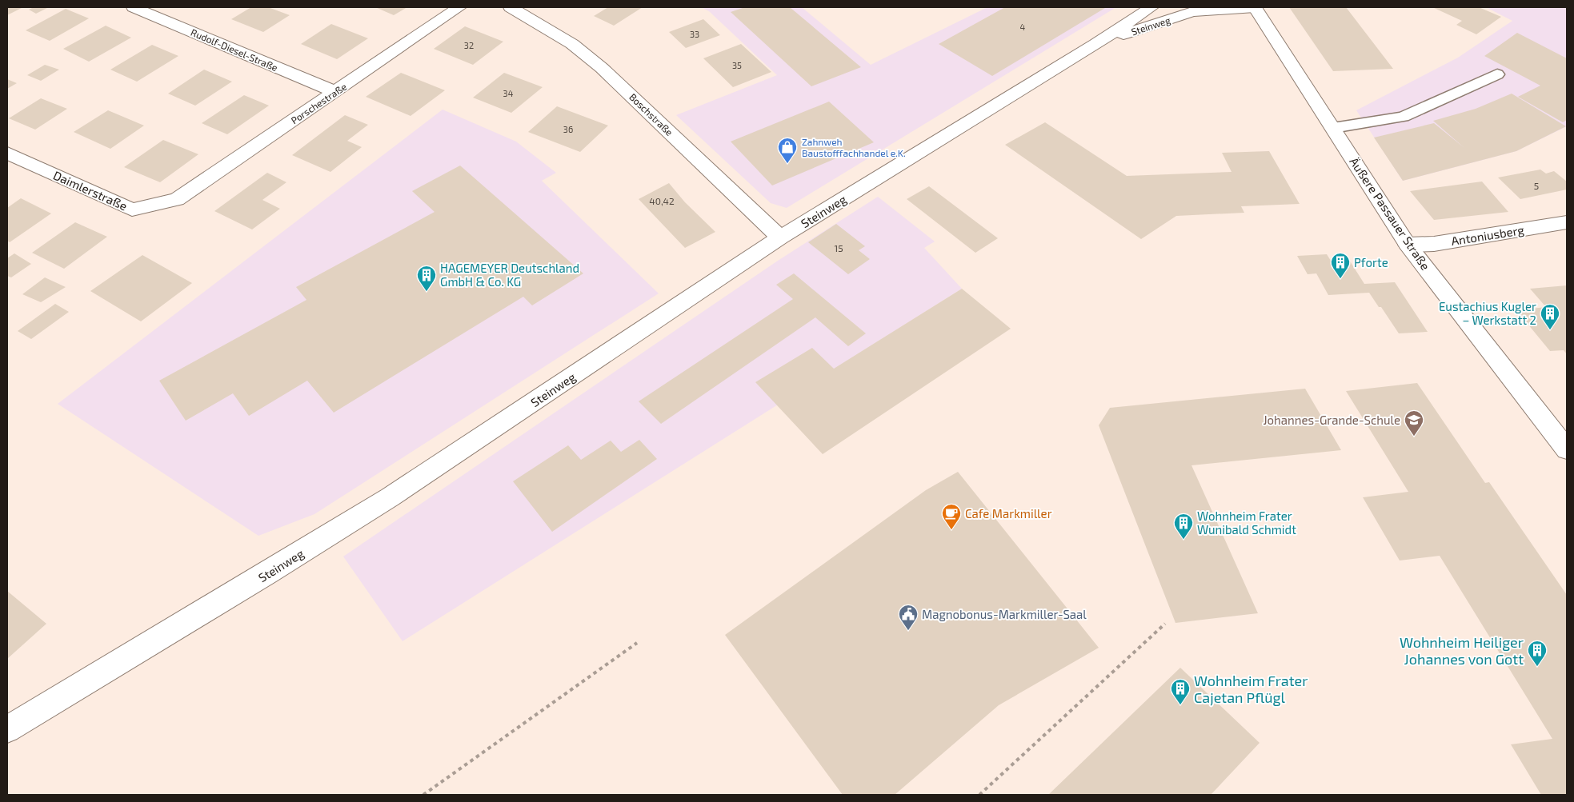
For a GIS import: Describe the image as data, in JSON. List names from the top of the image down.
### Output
{
  "streets": {
    "street": [
      "Steinweg",
      "Rudolf-Diesel-Straße",
      "Porschestraße",
      "Boschstraße",
      "Daimlerstraße",
      "Äußere Passauer Straße",
      "Antoniusberg"
    ]
  },
  "crossings": [
    ["Steinweg", "Boschstraße"],
    ["Steinweg", "Äußere Passauer Straße"],
    ["Rudolf-Diesel-Straße", "Porschestraße"],
    ["Porschestraße", "Daimlerstraße"],
    ["Äußere Passauer Straße", "Antoniusberg"]
  ],
  "places": {
    "shop": ["Zahnweh Baustofffachhandel e.K."],
    "building": [
      "Pforte",
      "HAGEMEYER Deutschland GmbH & Co. KG",
      "Eustachius Kugler – Werkstatt 2",
      "Wohnheim Frater Wunibald Schmidt",
      "Wohnheim Heiliger Johannes von Gott",
      "Wohnheim Frater Cajetan Pflügl"
    ],
    "school or university": ["Johannes-Grande-Schule"],
    "cafe": ["Cafe Markmiller"],
    "public building": ["Magnobonus-Markmiller-Saal"]
  },
  "house_numbers": [
    "4",
    "33",
    "32",
    "35",
    "34",
    "36",
    "5",
    "40,42",
    "15"
  ]
}
